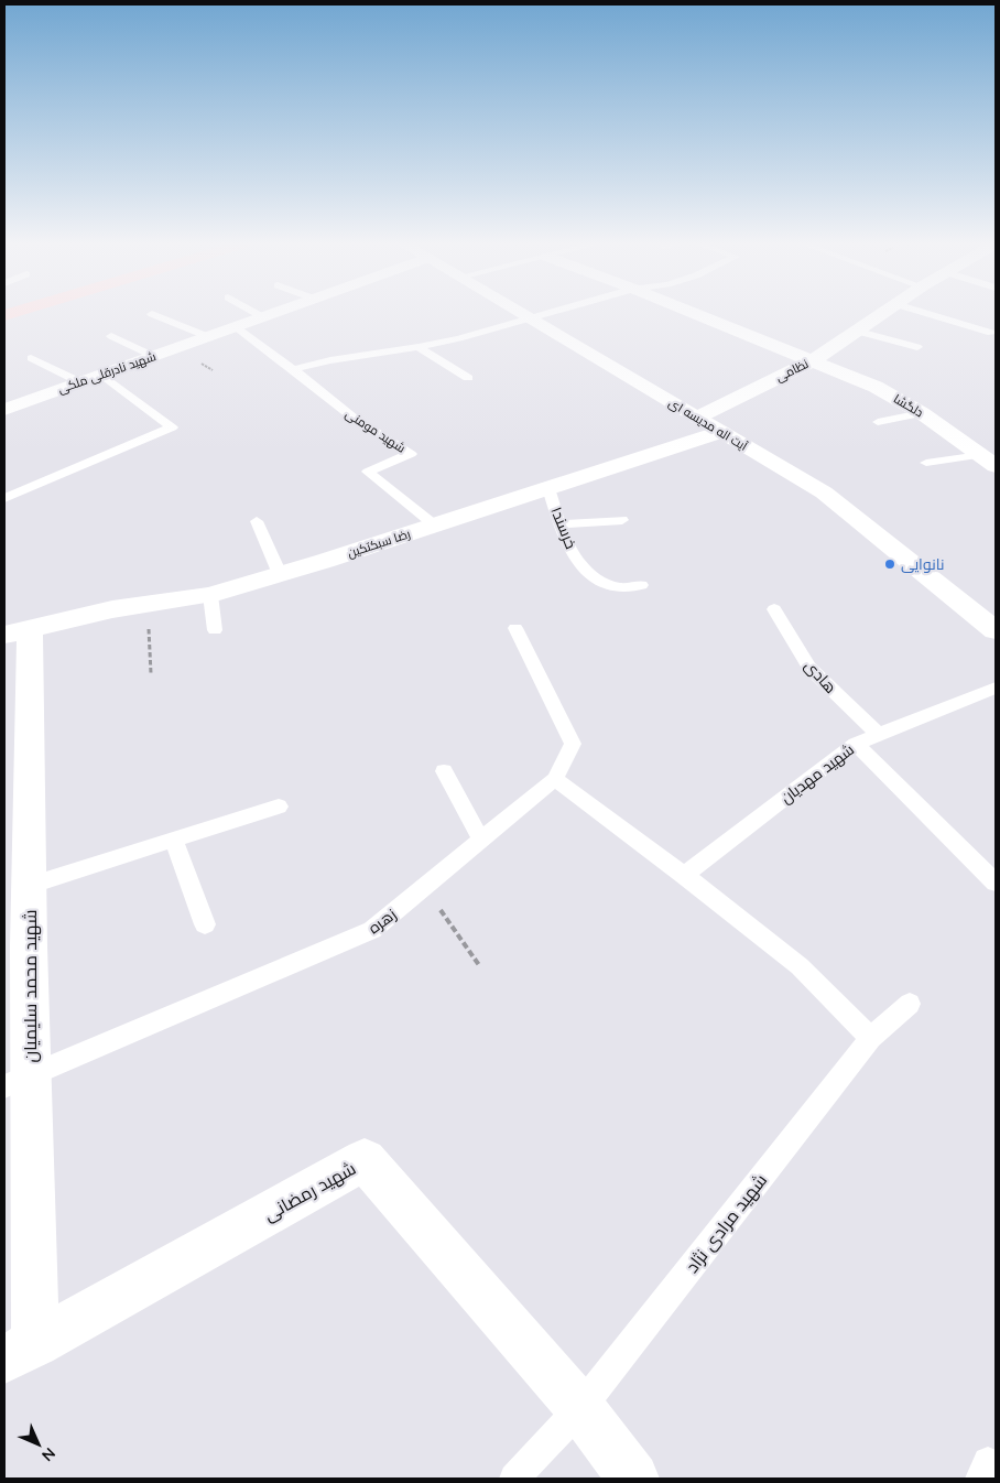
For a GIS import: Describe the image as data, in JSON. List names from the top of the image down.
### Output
{
  "streets": {
    "street": [
      "نظامی",
      "شهید نادرقلی ملکی",
      "دلگشا",
      "آیت اله مدیسه ای",
      "رضا سبکتکین",
      "شهید محمد سلیمیان",
      "شهید رمضانی"
    ],
    "lane": [
      "شهید مومنی",
      "خرسند۱",
      "هادی",
      "شهید مهدیان",
      "زهره",
      "شهید مرادی نژاد"
    ]
  },
  "crossings": [
    ["نظامی", "دلگشا"],
    ["نظامی", "آیت اله مدیسه ای"],
    ["شهید نادرقلی ملکی", "شهید مومنی"],
    ["آیت اله مدیسه ای", "رضا سبکتکین"],
    ["شهید مومنی", "رضا سبکتکین"],
    ["خرسند۱", "رضا سبکتکین"],
    ["رضا سبکتکین", "شهید محمد سلیمیان"],
    ["هادی", "شهید مهدیان"],
    ["زهره", "شهید محمد سلیمیان"],
    ["شهید محمد سلیمیان", "شهید رمضانی"],
    ["شهید رمضانی", "شهید مرادی نژاد"]
  ],
  "places": ["نانوایی"],
  "north": "bottom right"
}
